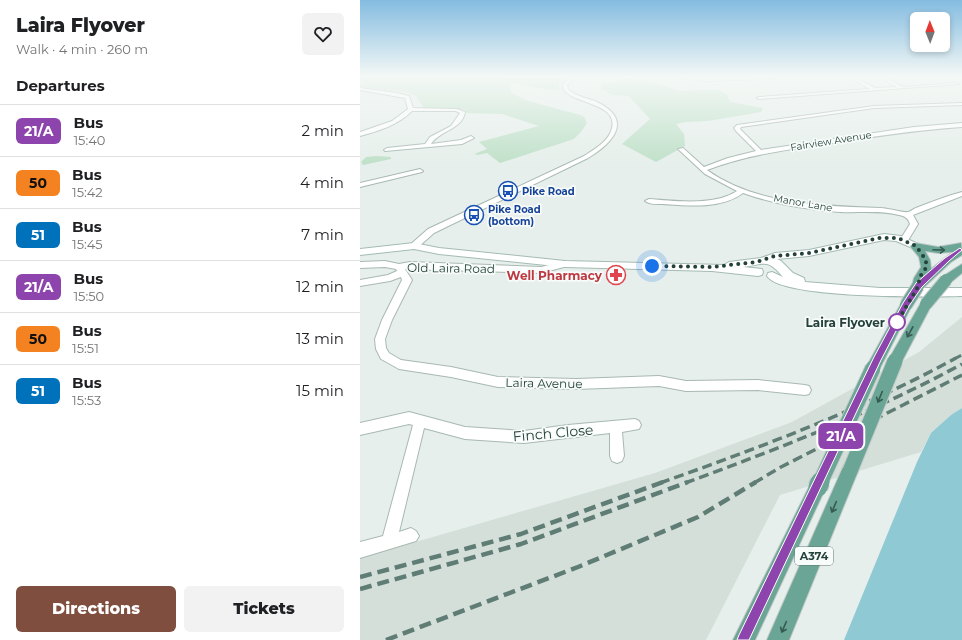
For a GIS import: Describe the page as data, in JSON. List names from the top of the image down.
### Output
{
  "streets": {
    "main road": ["Old Laira Road", "A374"],
    "street": [
      "Fairview Avenue",
      "Manor Lane",
      "Laira Avenue",
      "Finch Close"
    ]
  },
  "crossings": [
    ["Fairview Avenue", "Manor Lane"],
    ["Old Laira Road", "Laira Avenue"]
  ],
  "places": {
    "bus stop": ["Pike Road", "Pike Road (bottom)"],
    "pharmacy": ["Well Pharmacy"],
    "other": ["Laira Flyover"]
  },
  "lines": ["bus line 21/A"],
  "north": "top",
  "page": {
    "heading": [
      ["Laira Flyover", "Walk · 4 min · 260 m"],
      "Departures"
    ],
    "on_map": "21/A",
    "list": [
      {
        "mark": "21/A",
        "name": "Bus",
        "note": "15:40",
        "value": "2 min"
      },
      {
        "mark": "50",
        "name": "Bus",
        "note": "15:42",
        "value": "4 min"
      },
      {
        "mark": "51",
        "name": "Bus",
        "note": "15:45",
        "value": "7 min"
      },
      {
        "mark": "21/A",
        "name": "Bus",
        "note": "15:50",
        "value": "12 min"
      },
      {
        "mark": "50",
        "name": "Bus",
        "note": "15:51",
        "value": "13 min"
      },
      {
        "mark": "51",
        "name": "Bus",
        "note": "15:53",
        "value": "15 min"
      }
    ],
    "buttons": ["Directions", "Tickets"]
  }
}
